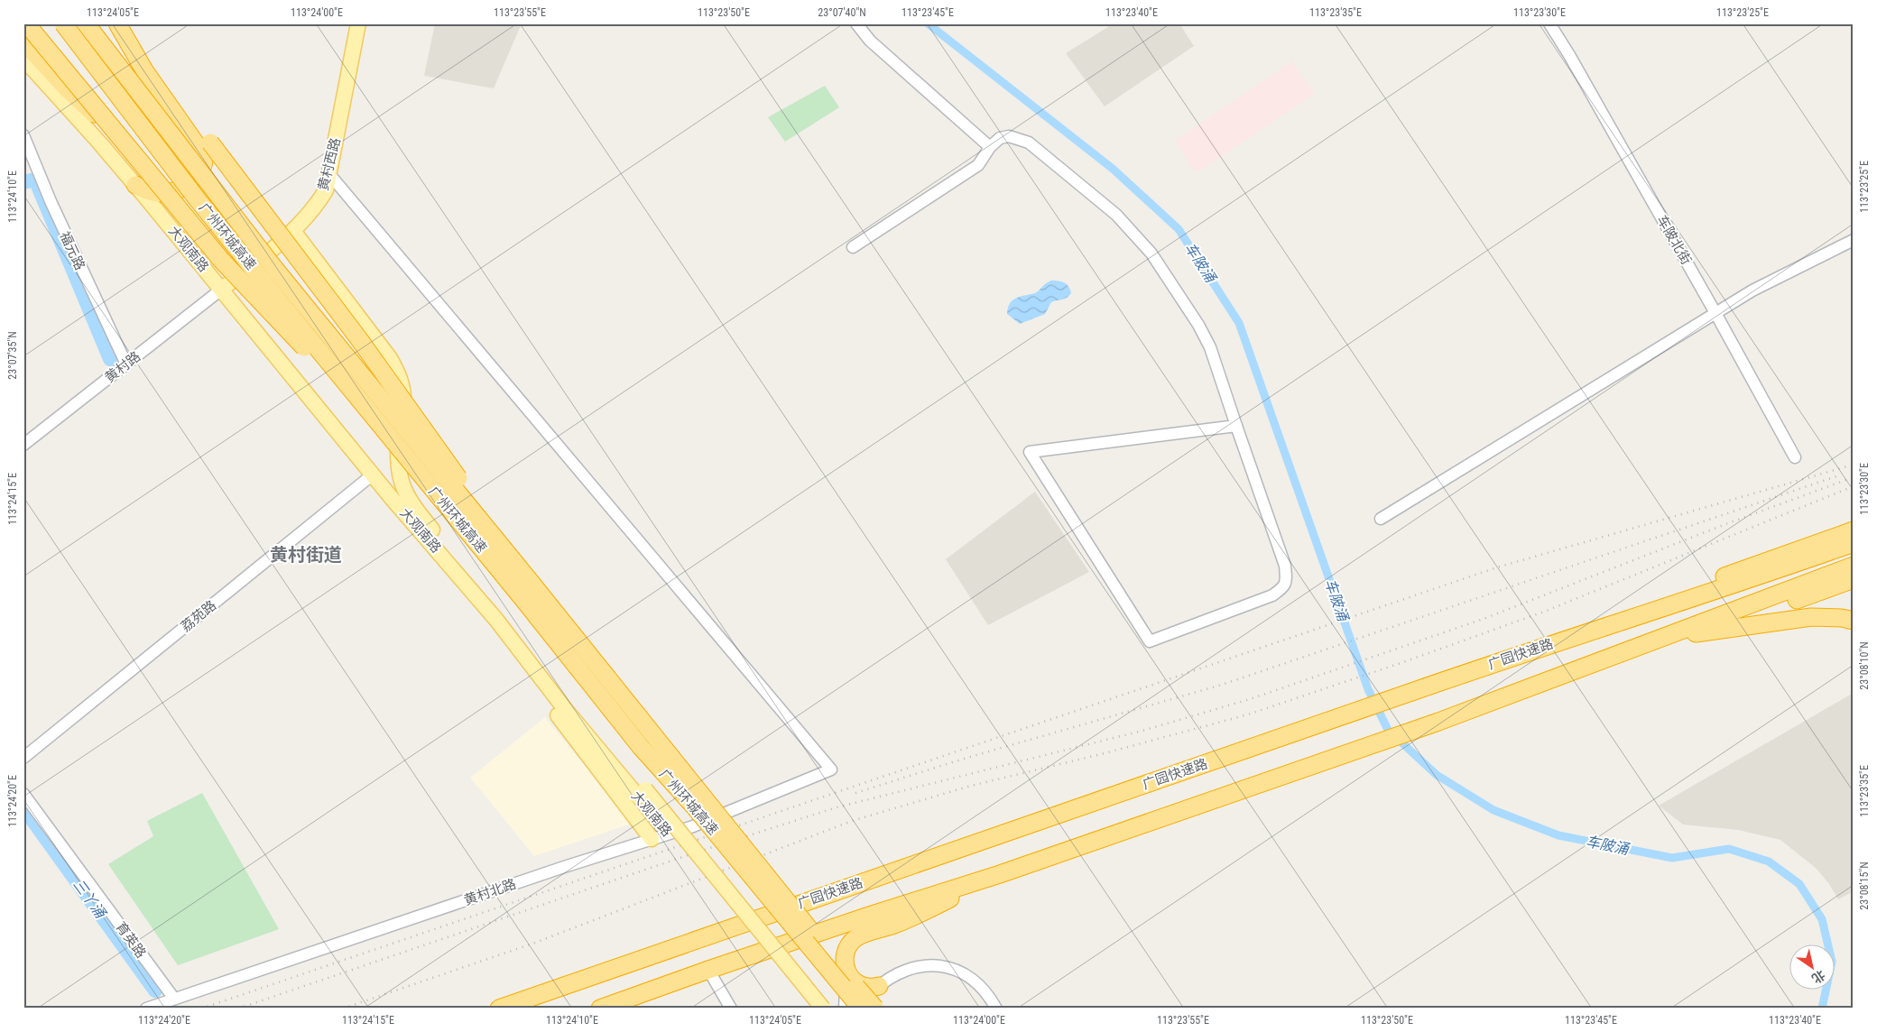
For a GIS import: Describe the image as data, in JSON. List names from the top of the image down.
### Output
{
  "streets": {
    "highway": ["广州环城高速", "广园快速路"],
    "main road": ["黄村西路", "大观南路"],
    "street": [
      "车陂北街",
      "福元路",
      "黄村路",
      "荔苑路",
      "黄村北路",
      "育英路"
    ]
  },
  "crossings": [
    ["黄村西路", "大观南路"],
    ["黄村西路", "黄村路"],
    ["黄村西路", "黄村北路"],
    ["大观南路", "黄村路"],
    ["大观南路", "荔苑路"],
    ["福元路", "黄村路"],
    ["黄村北路", "育英路"]
  ],
  "districts": ["黄村街道"],
  "water": ["车陂涌", "三丫涌"],
  "north": "bottom right",
  "coordinates": [
    "113°24'05\"E",
    "113°24'00\"E",
    "113°23'55\"E",
    "113°23'50\"E",
    "23°07'40\"N",
    "113°23'45\"E",
    "113°23'40\"E",
    "113°23'35\"E",
    "113°23'30\"E",
    "113°23'25\"E",
    "113°24'10\"E",
    "23°07'35\"N",
    "113°24'15\"E",
    "23°08'10\"N",
    "113°24'20\"E",
    "23°08'15\"N"
  ]
}
